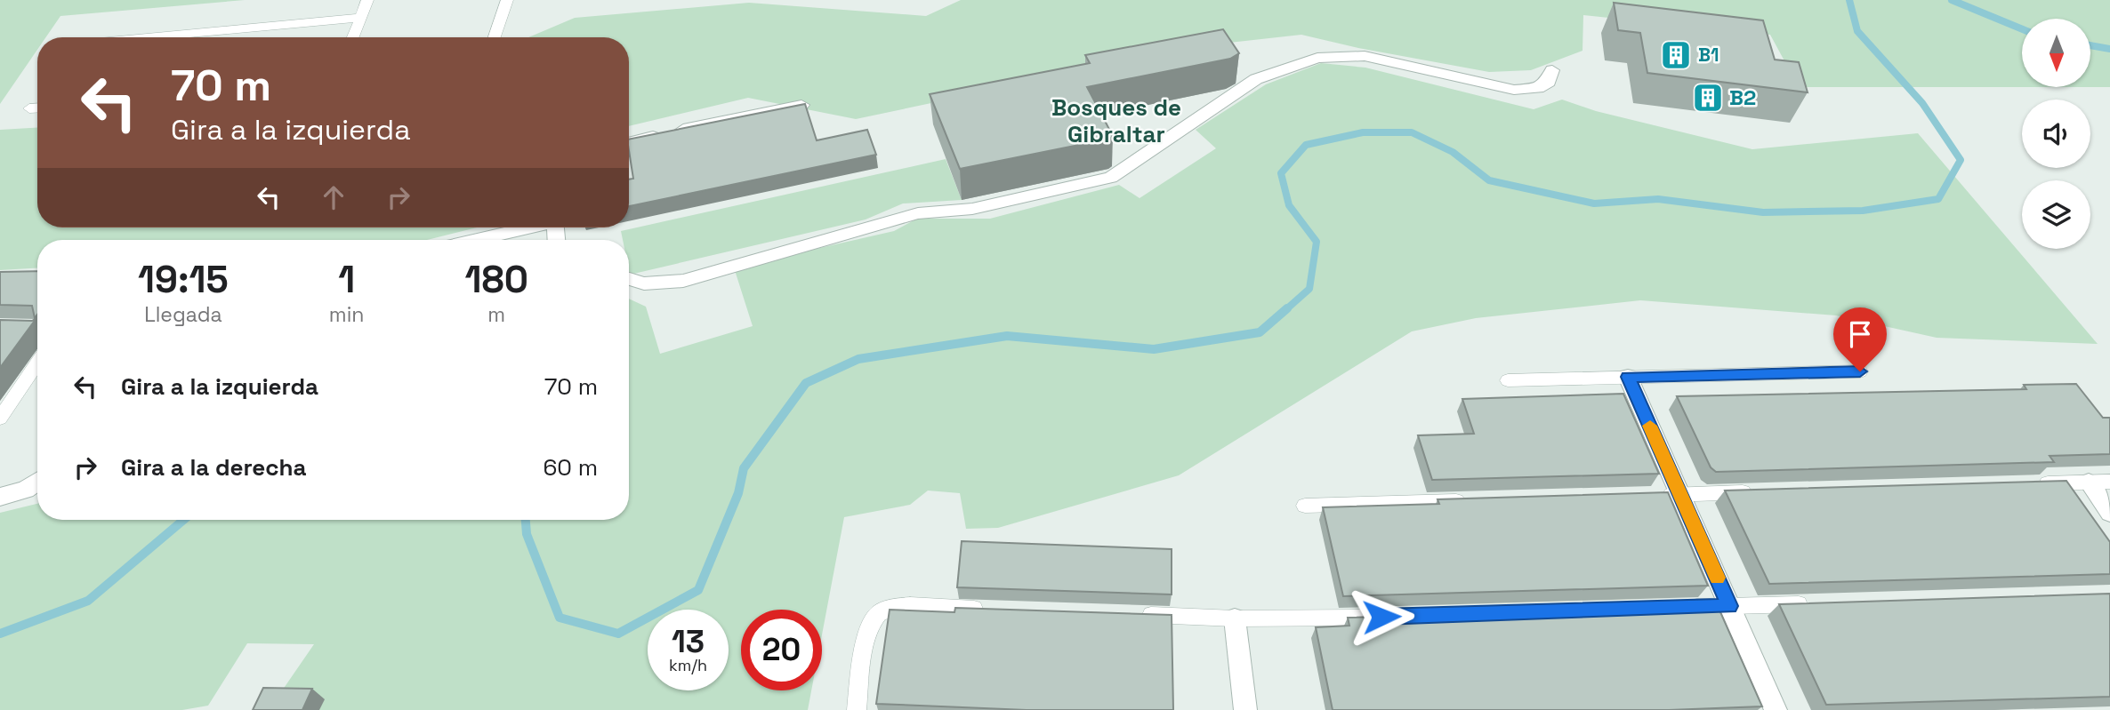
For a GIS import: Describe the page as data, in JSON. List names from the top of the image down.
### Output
{
  "districts": ["Bosques de Gibraltar"],
  "places": {
    "building": ["B1", "B2"]
  },
  "north": "bottom",
  "page": {
    "turn": ["70 m", "Gira a la izquierda"],
    "eta": [
      "19:15",
      "Llegada",
      "1",
      "min",
      "180",
      "m"
    ],
    "list": [
      {
        "name": "Gira a la izquierda",
        "value": "70 m"
      },
      {
        "name": "Gira a la derecha",
        "value": "60 m"
      }
    ],
    "speed": "13 km/h",
    "limit": "20"
  }
}
